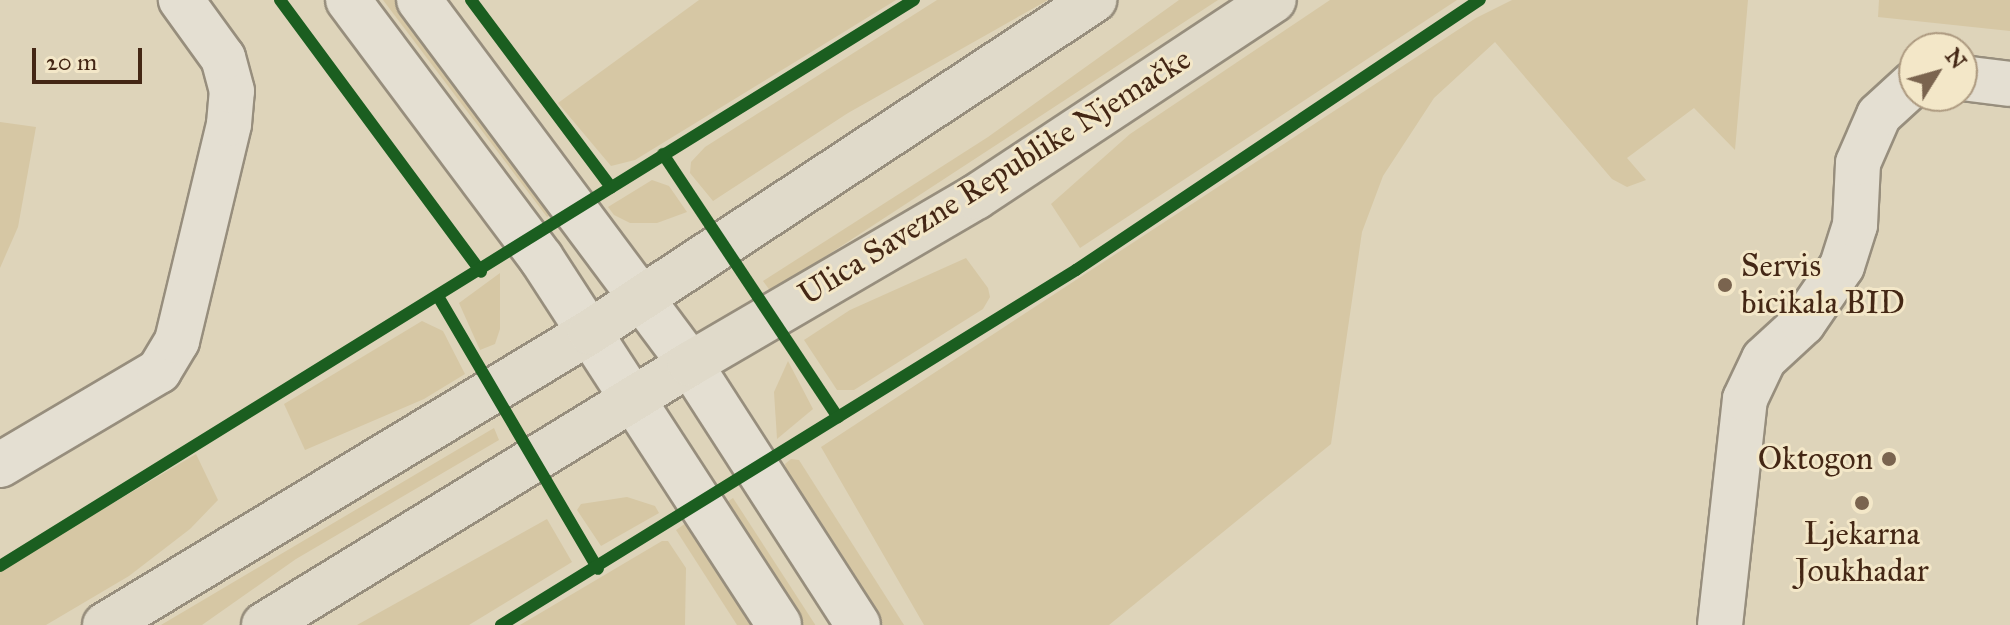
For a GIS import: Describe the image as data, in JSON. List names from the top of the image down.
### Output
{
  "streets": {
    "main road": ["Ulica Savezne Republike Njemačke"]
  },
  "places": ["Servis bicikala BID", "Oktogon", "Ljekarna Joukhadar"],
  "scale_bar": "20 m",
  "north": "top right"
}
